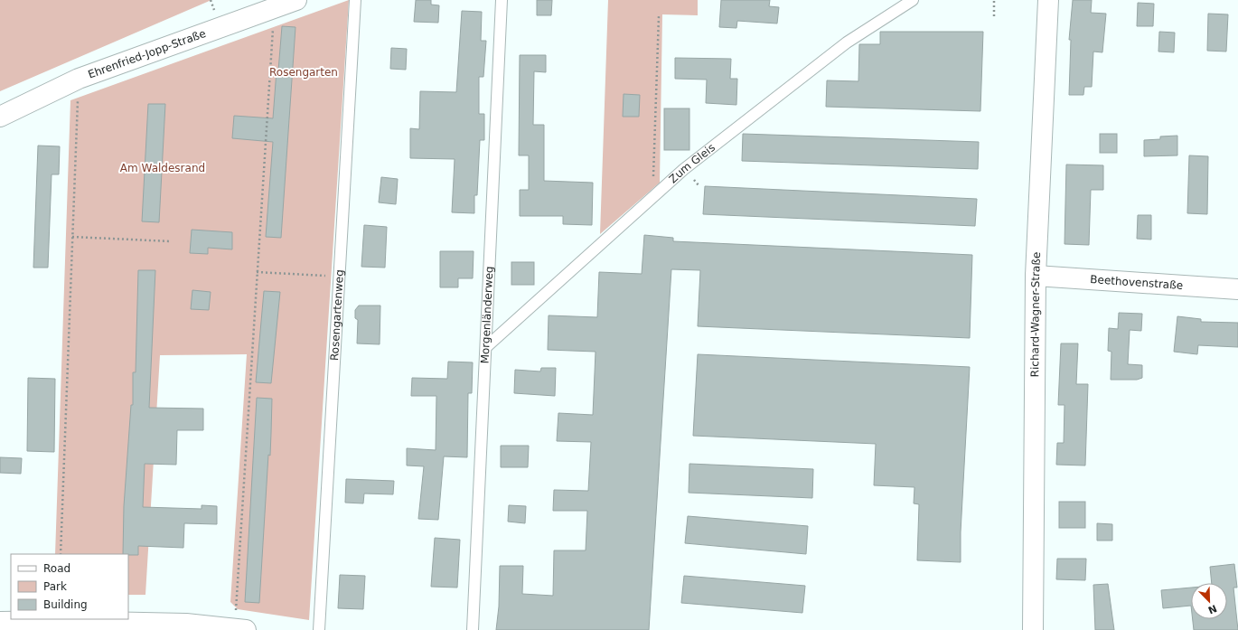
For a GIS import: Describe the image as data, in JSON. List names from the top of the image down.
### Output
{
  "streets": {
    "street": ["Ehrenfried-Jopp-Straße", "Beethovenstraße", "Richard-Wagner-Straße"],
    "lane": ["Zum Gleis", "Rosengartenweg", "Morgenländerweg"]
  },
  "crossings": [
    ["Zum Gleis", "Morgenländerweg"],
    ["Beethovenstraße", "Richard-Wagner-Straße"]
  ],
  "parks": ["Rosengarten", "Am Waldesrand"],
  "legend": ["Road", "Park", "Building"],
  "north": "bottom right"
}
